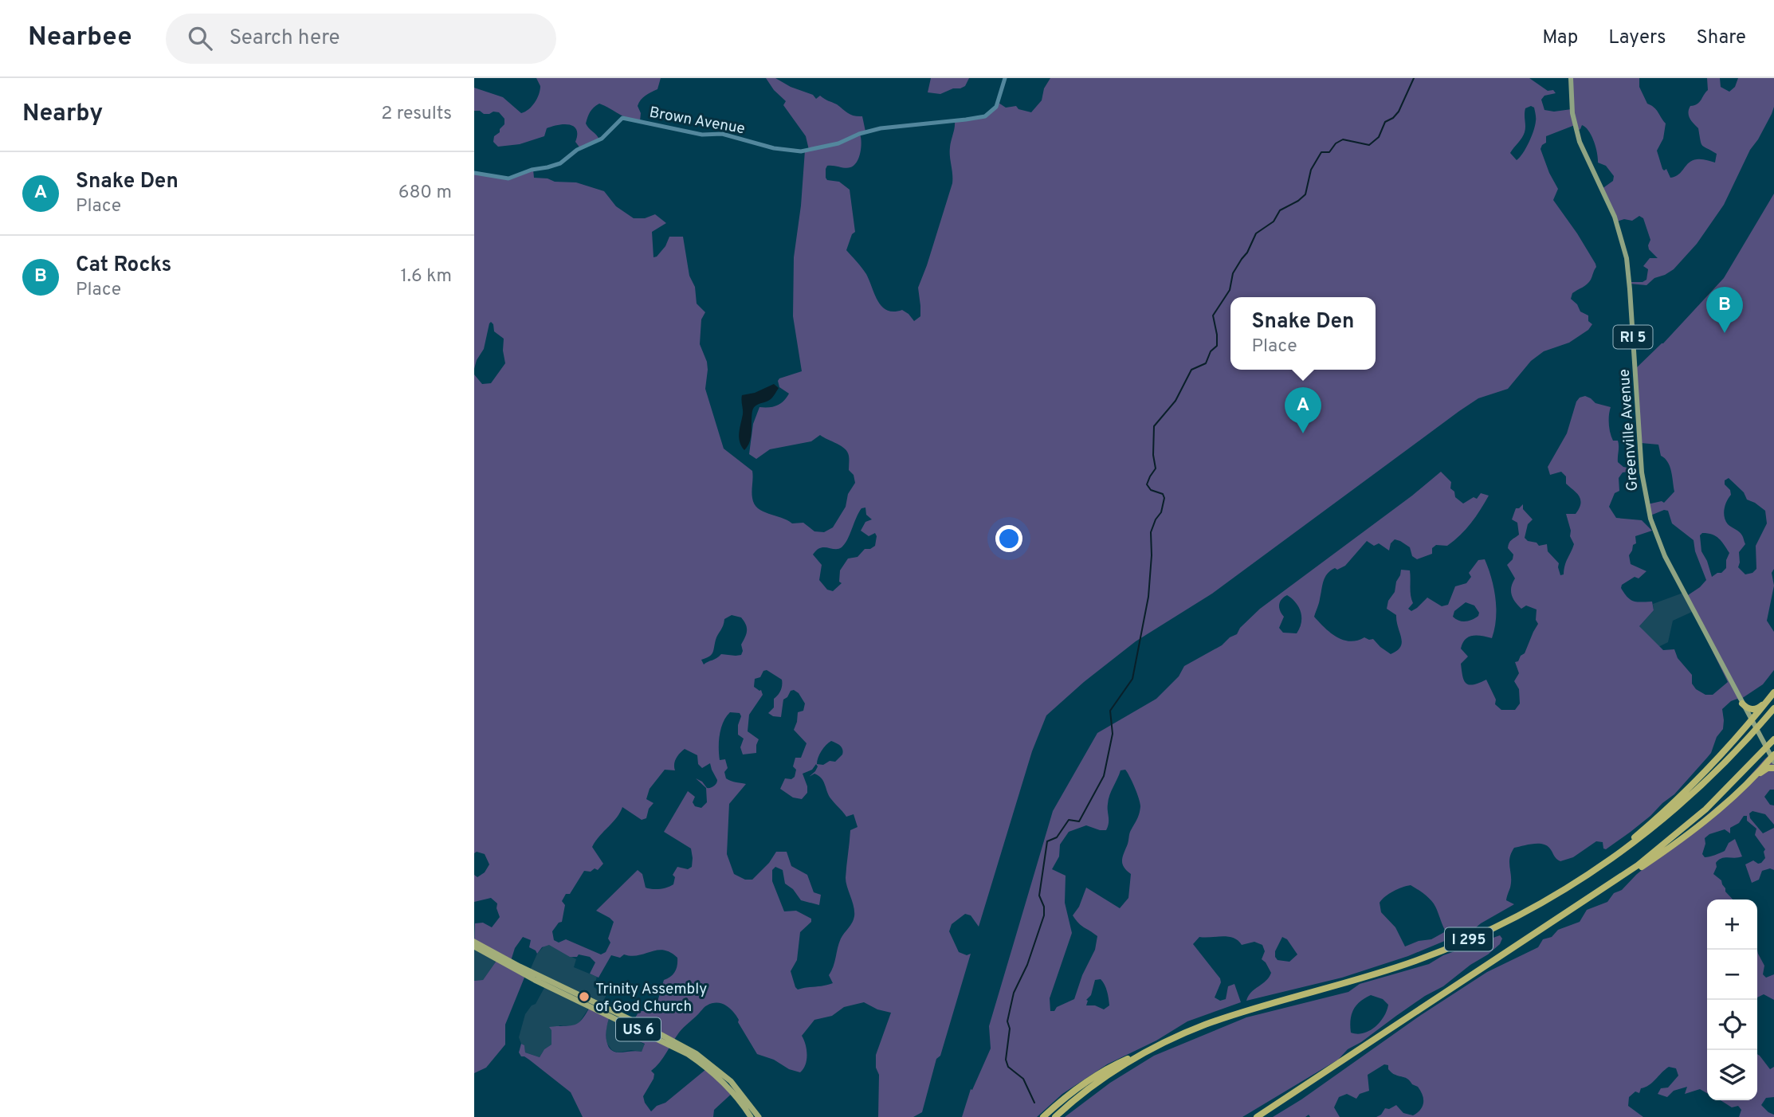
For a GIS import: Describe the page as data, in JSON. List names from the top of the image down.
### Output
{
  "streets": {
    "highway": ["I 295", "US 6"],
    "main road": ["RI 5", "Greenville Avenue"],
    "street": ["Brown Avenue"]
  },
  "places": ["Trinity Assembly of God Church"],
  "page": {
    "header": "Nearbee",
    "search": "Search here",
    "nav": ["Map", "Layers", "Share"],
    "heading": ["Nearby", "2 results"],
    "list": [
      {
        "mark": "A",
        "name": "Snake Den",
        "note": "Place",
        "value": "680 m"
      },
      {
        "mark": "B",
        "name": "Cat Rocks",
        "note": "Place",
        "value": "1.6 km"
      }
    ],
    "pins": ["B", "A"],
    "popup": ["Snake Den", "Place"],
    "map_buttons": ["+", "−"]
  }
}
